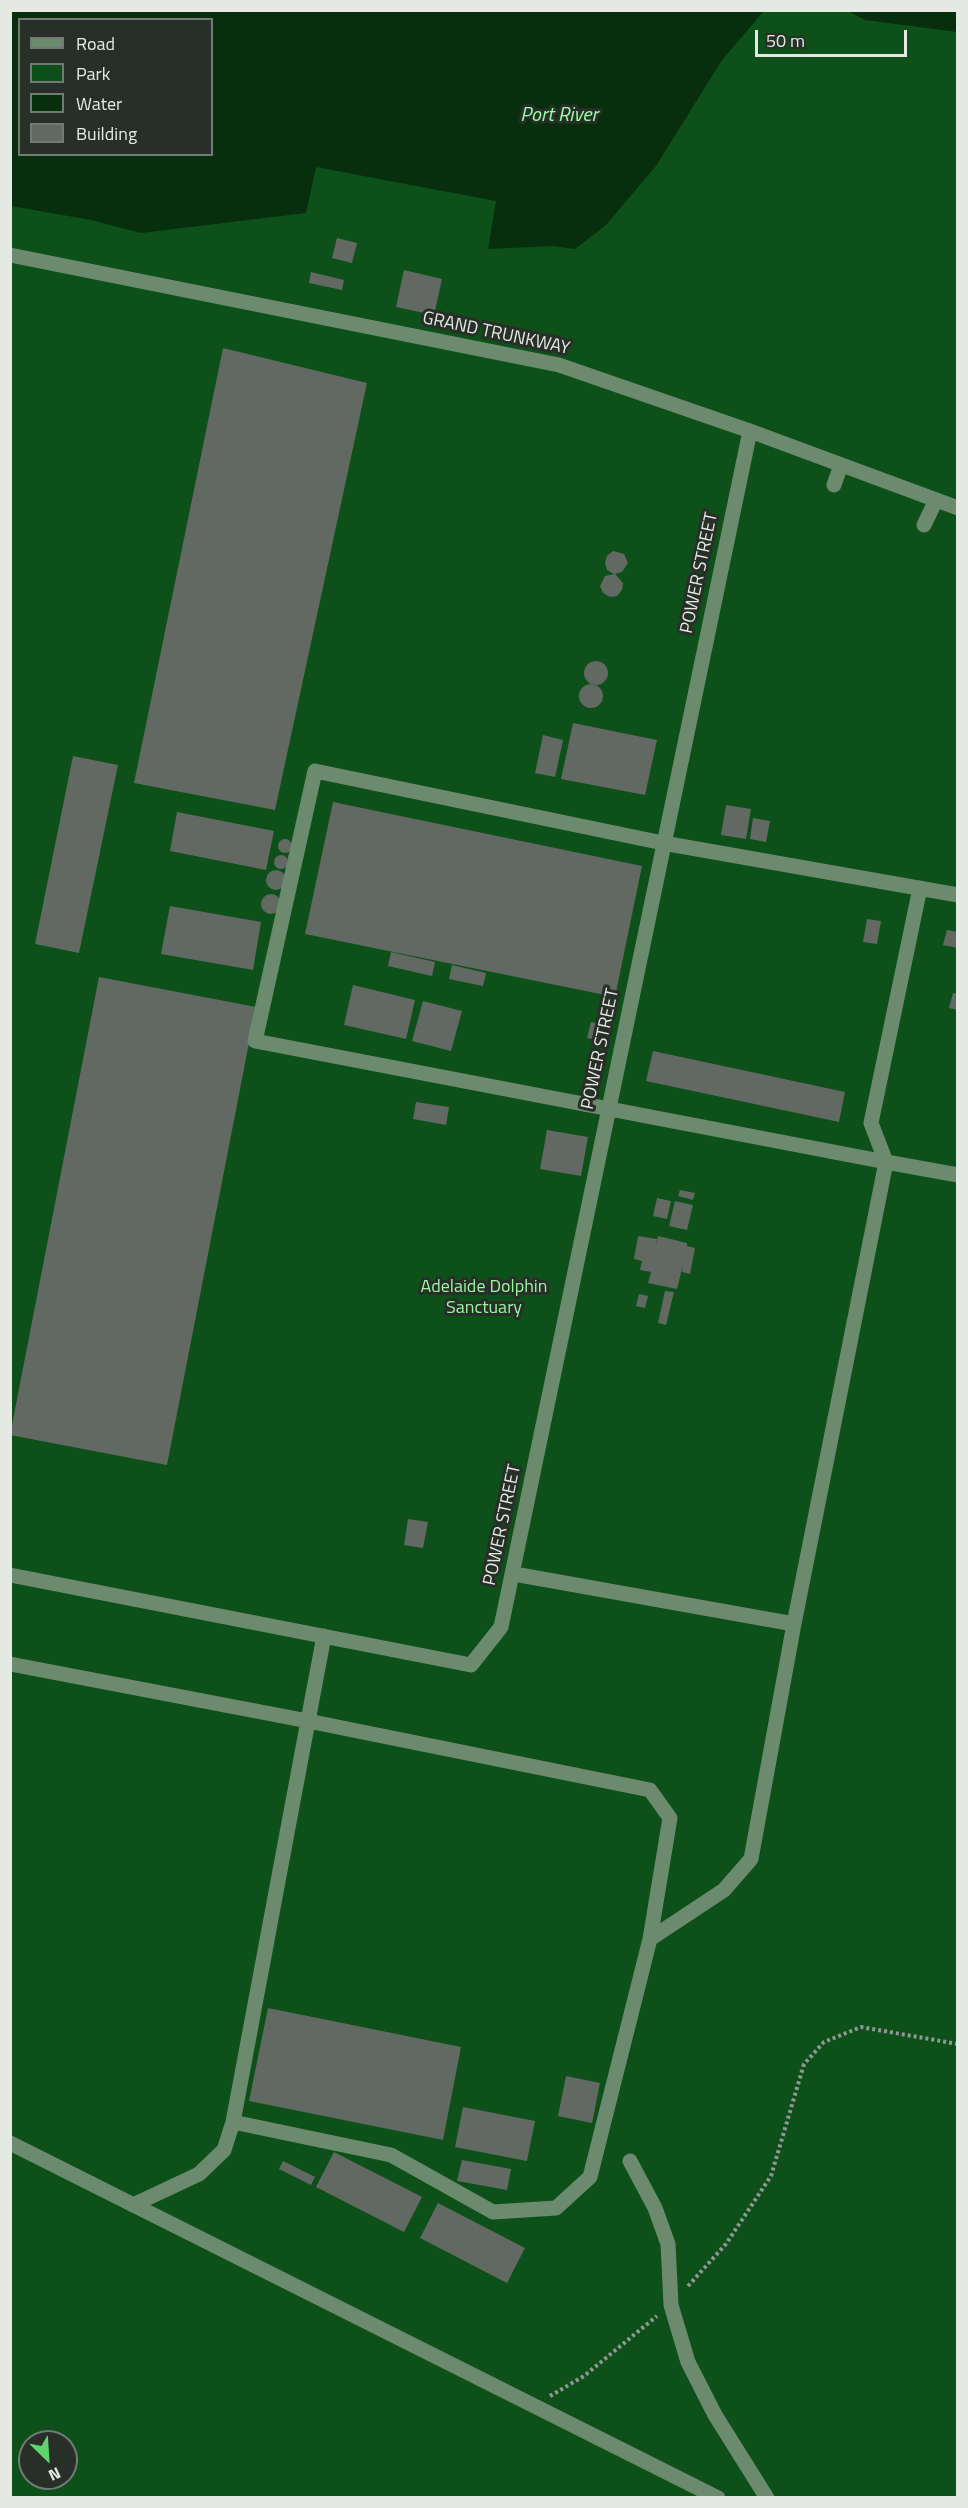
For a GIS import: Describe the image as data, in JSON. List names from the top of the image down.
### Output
{
  "streets": {
    "lane": ["GRAND TRUNKWAY", "POWER STREET"]
  },
  "crossings": [
    ["GRAND TRUNKWAY", "POWER STREET"]
  ],
  "water": ["Port River"],
  "parks": ["Adelaide Dolphin Sanctuary"],
  "legend": [
    "Road",
    "Park",
    "Water",
    "Building"
  ],
  "scale_bar": "50 m",
  "north": "bottom right"
}
